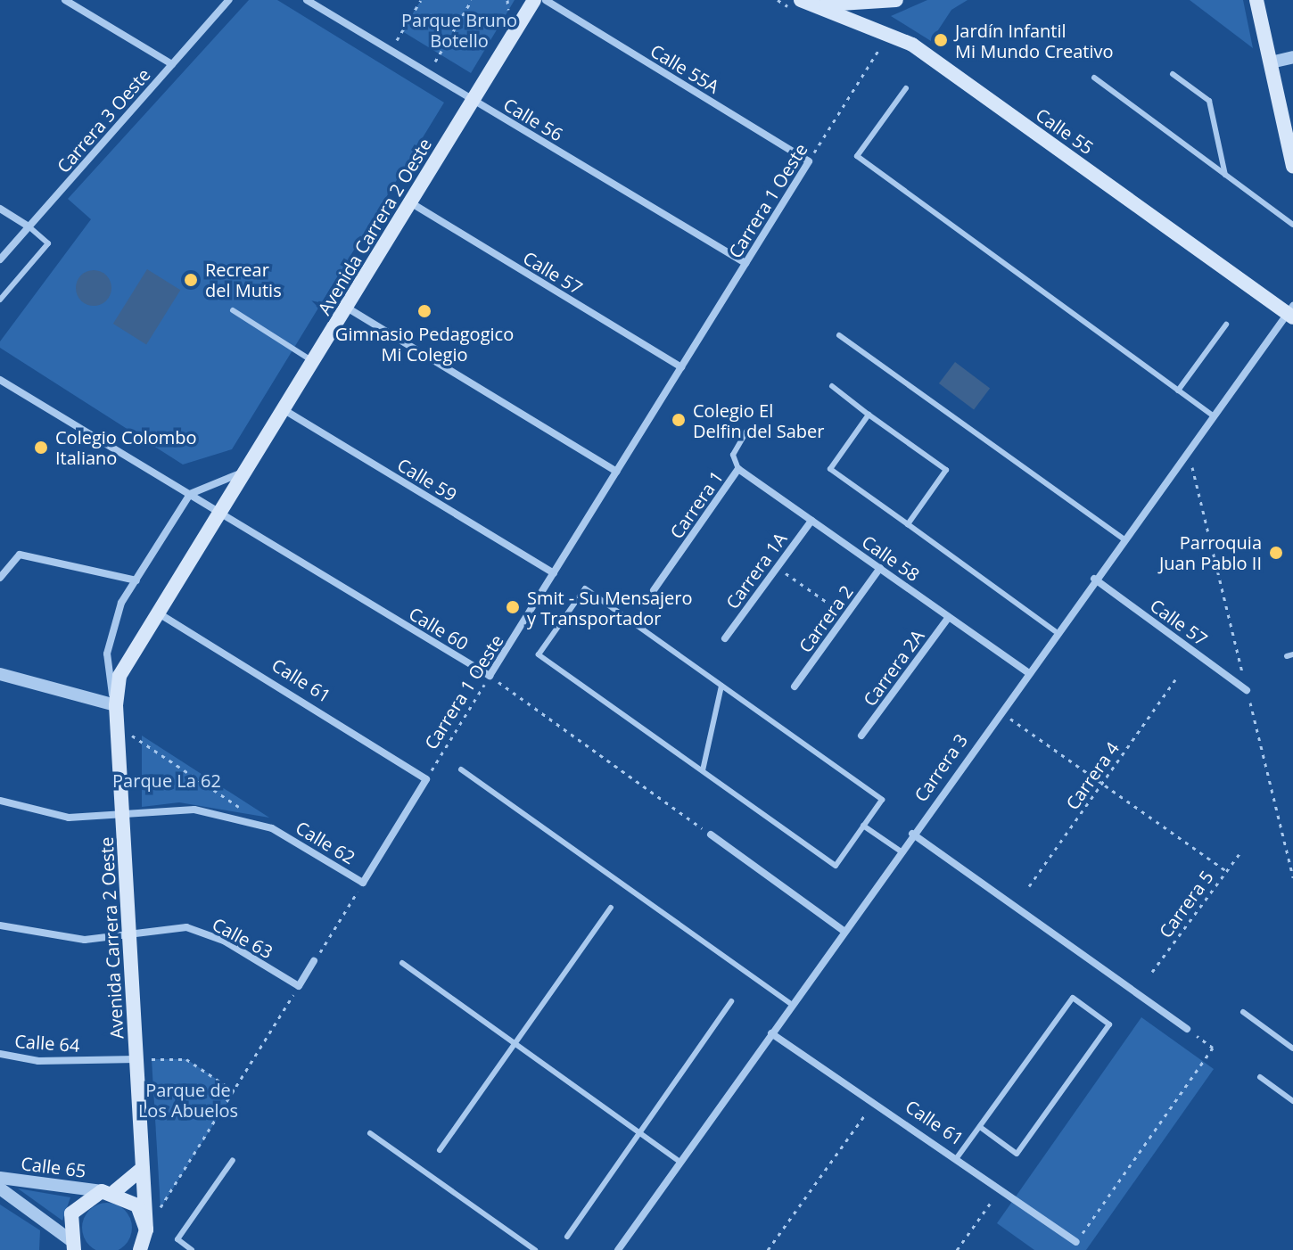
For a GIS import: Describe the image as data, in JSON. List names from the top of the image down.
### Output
{
  "streets": {
    "main road": ["Calle 55", "Avenida Carrera 2 Oeste"],
    "street": [
      "Calle 55A",
      "Calle 56",
      "Carrera 3 Oeste",
      "Carrera 1 Oeste",
      "Calle 57",
      "Calle 59",
      "Carrera 1",
      "Calle 58",
      "Carrera 1A",
      "Carrera 2",
      "Calle 60",
      "Carrera 2A",
      "Calle 61",
      "Carrera 3",
      "Calle 62",
      "Calle 63",
      "Calle 64",
      "Calle 65"
    ],
    "path": ["Carrera 4", "Carrera 5"]
  },
  "crossings": [
    ["Calle 55A", "Carrera 1 Oeste"],
    ["Calle 56", "Carrera 1 Oeste"],
    ["Calle 56", "Avenida Carrera 2 Oeste"],
    ["Calle 55", "Carrera 3"],
    ["Carrera 1 Oeste", "Calle 57"],
    ["Carrera 1 Oeste", "Calle 59"],
    ["Carrera 1 Oeste", "Calle 60"],
    ["Carrera 1 Oeste", "Calle 61"],
    ["Avenida Carrera 2 Oeste", "Calle 57"],
    ["Avenida Carrera 2 Oeste", "Calle 59"],
    ["Avenida Carrera 2 Oeste", "Calle 60"],
    ["Avenida Carrera 2 Oeste", "Calle 61"],
    ["Avenida Carrera 2 Oeste", "Calle 62"],
    ["Avenida Carrera 2 Oeste", "Calle 63"],
    ["Avenida Carrera 2 Oeste", "Calle 64"],
    ["Calle 57", "Carrera 3"],
    ["Carrera 1", "Calle 58"],
    ["Calle 58", "Carrera 1A"],
    ["Calle 58", "Carrera 2"],
    ["Calle 58", "Carrera 2A"],
    ["Calle 58", "Carrera 3"],
    ["Calle 61", "Carrera 3"]
  ],
  "parks": ["Parque Bruno Botello", "Parque La 62", "Parque de Los Abuelos"],
  "places": [
    "Jardín Infantil Mi Mundo Creativo",
    "Recrear del Mutis",
    "Gimnasio Pedagogico Mi Colegio",
    "Colegio El Delfin del Saber",
    "Colegio Colombo Italiano",
    "Parroquia Juan Pablo II",
    "Smit - Su Mensajero y Transportador"
  ]
}
